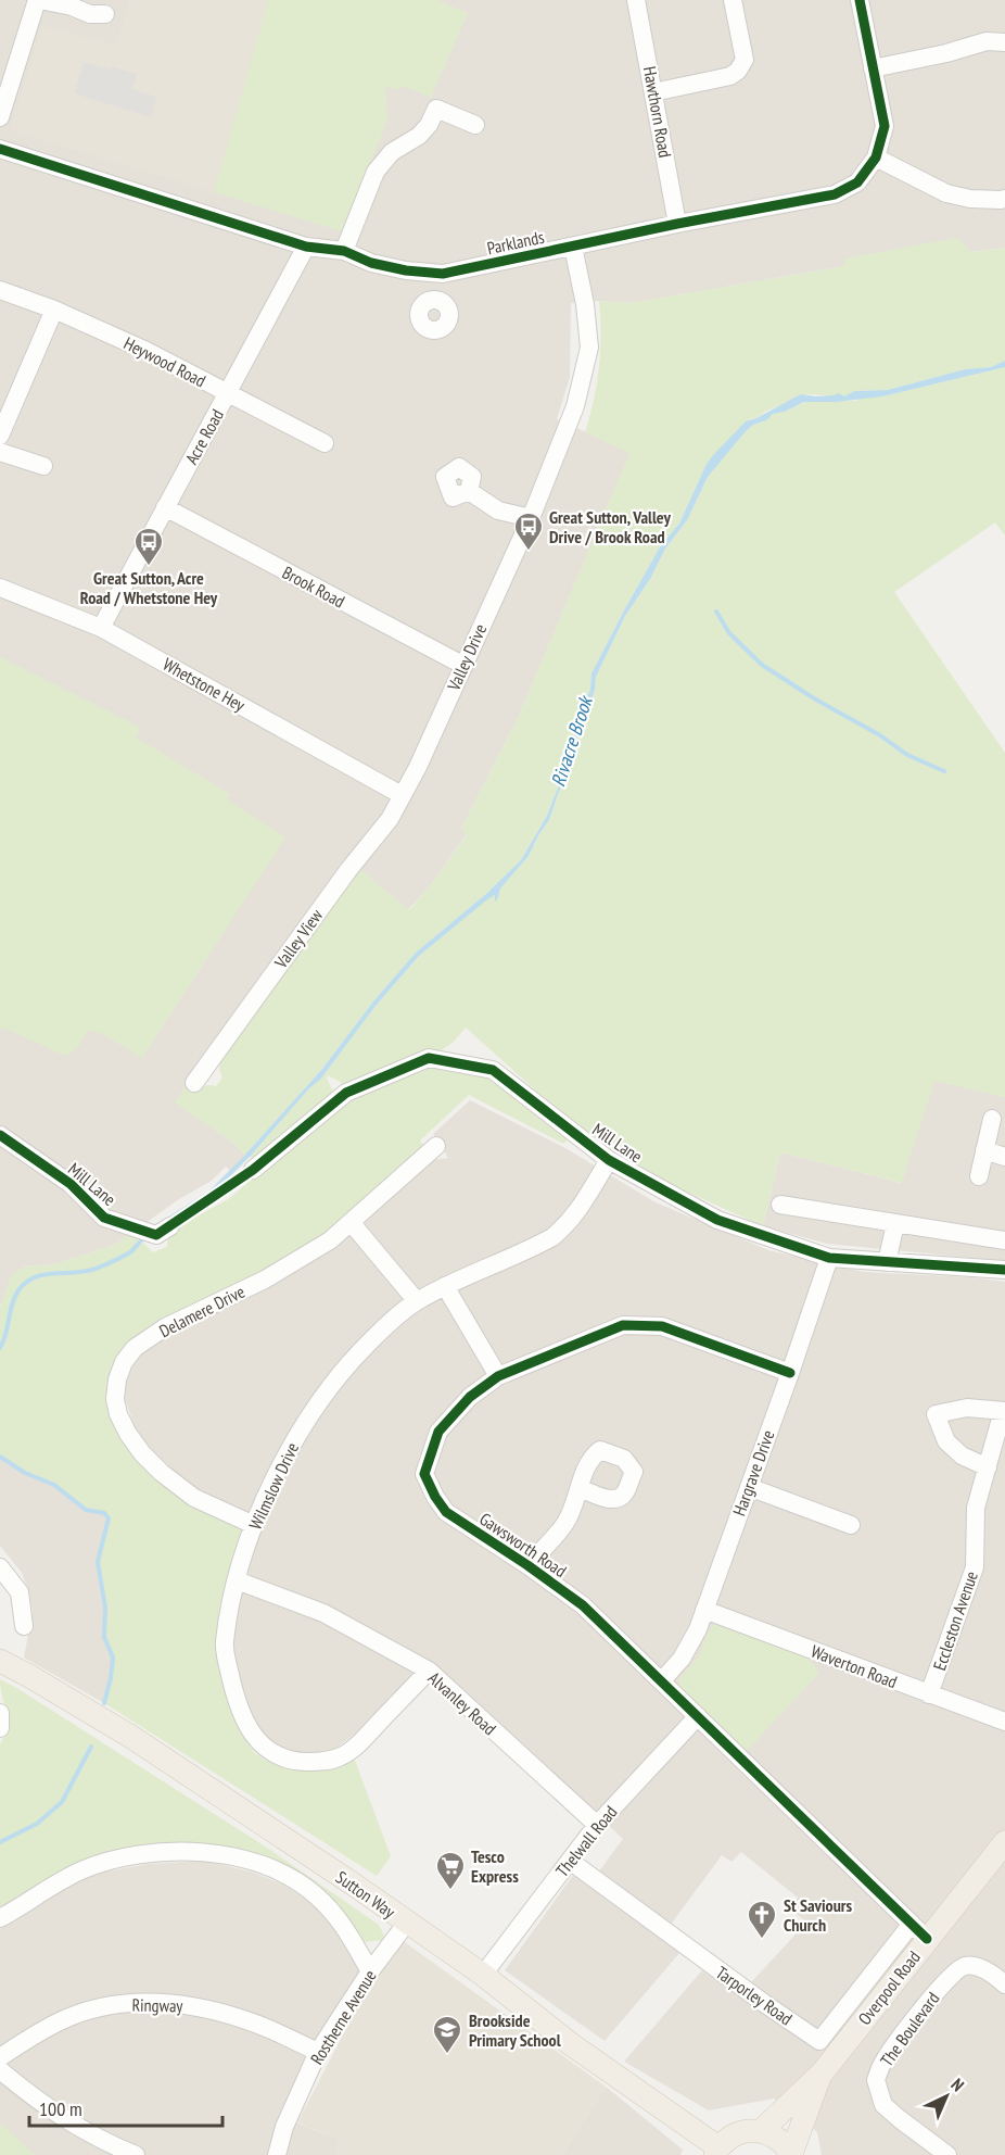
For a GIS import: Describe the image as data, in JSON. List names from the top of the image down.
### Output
{
  "streets": {
    "main road": ["Sutton Way", "Overpool Road"],
    "street": [
      "Hawthorn Road",
      "Parklands",
      "Heywood Road",
      "Acre Road",
      "Brook Road",
      "Valley Drive",
      "Whetstone Hey",
      "Valley View",
      "Mill Lane",
      "Delamere Drive",
      "Hargrave Drive",
      "Wilmslow Drive",
      "Gawsworth Road",
      "Eccleston Avenue",
      "Waverton Road",
      "Alvanley Road",
      "Thelwall Road",
      "Tarporley Road",
      "Ringway",
      "Rostherne Avenue",
      "The Boulevard"
    ]
  },
  "crossings": [
    ["Hawthorn Road", "Parklands"],
    ["Parklands", "Acre Road"],
    ["Parklands", "Valley Drive"],
    ["Heywood Road", "Acre Road"],
    ["Acre Road", "Brook Road"],
    ["Acre Road", "Whetstone Hey"],
    ["Brook Road", "Valley Drive"],
    ["Valley Drive", "Whetstone Hey"],
    ["Valley Drive", "Valley View"],
    ["Whetstone Hey", "Valley View"],
    ["Mill Lane", "Hargrave Drive"],
    ["Mill Lane", "Wilmslow Drive"],
    ["Delamere Drive", "Wilmslow Drive"],
    ["Hargrave Drive", "Gawsworth Road"],
    ["Hargrave Drive", "Waverton Road"],
    ["Wilmslow Drive", "Alvanley Road"],
    ["Gawsworth Road", "Thelwall Road"],
    ["Gawsworth Road", "Overpool Road"],
    ["Gawsworth Road", "Tarporley Road"],
    ["Eccleston Avenue", "Waverton Road"],
    ["Alvanley Road", "Thelwall Road"],
    ["Thelwall Road", "Sutton Way"],
    ["Thelwall Road", "Tarporley Road"],
    ["Sutton Way", "Rostherne Avenue"],
    ["Overpool Road", "Tarporley Road"],
    ["Ringway", "Rostherne Avenue"]
  ],
  "water": ["Rivacre Brook"],
  "places": {
    "bus stop": ["Great Sutton, Valley Drive / Brook Road", "Great Sutton, Acre Road / Whetstone Hey"],
    "supermarket": ["Tesco Express"],
    "church": ["St Saviours Church"],
    "school or university": ["Brookside Primary School"]
  },
  "scale_bar": "100 m",
  "north": "top right"
}
